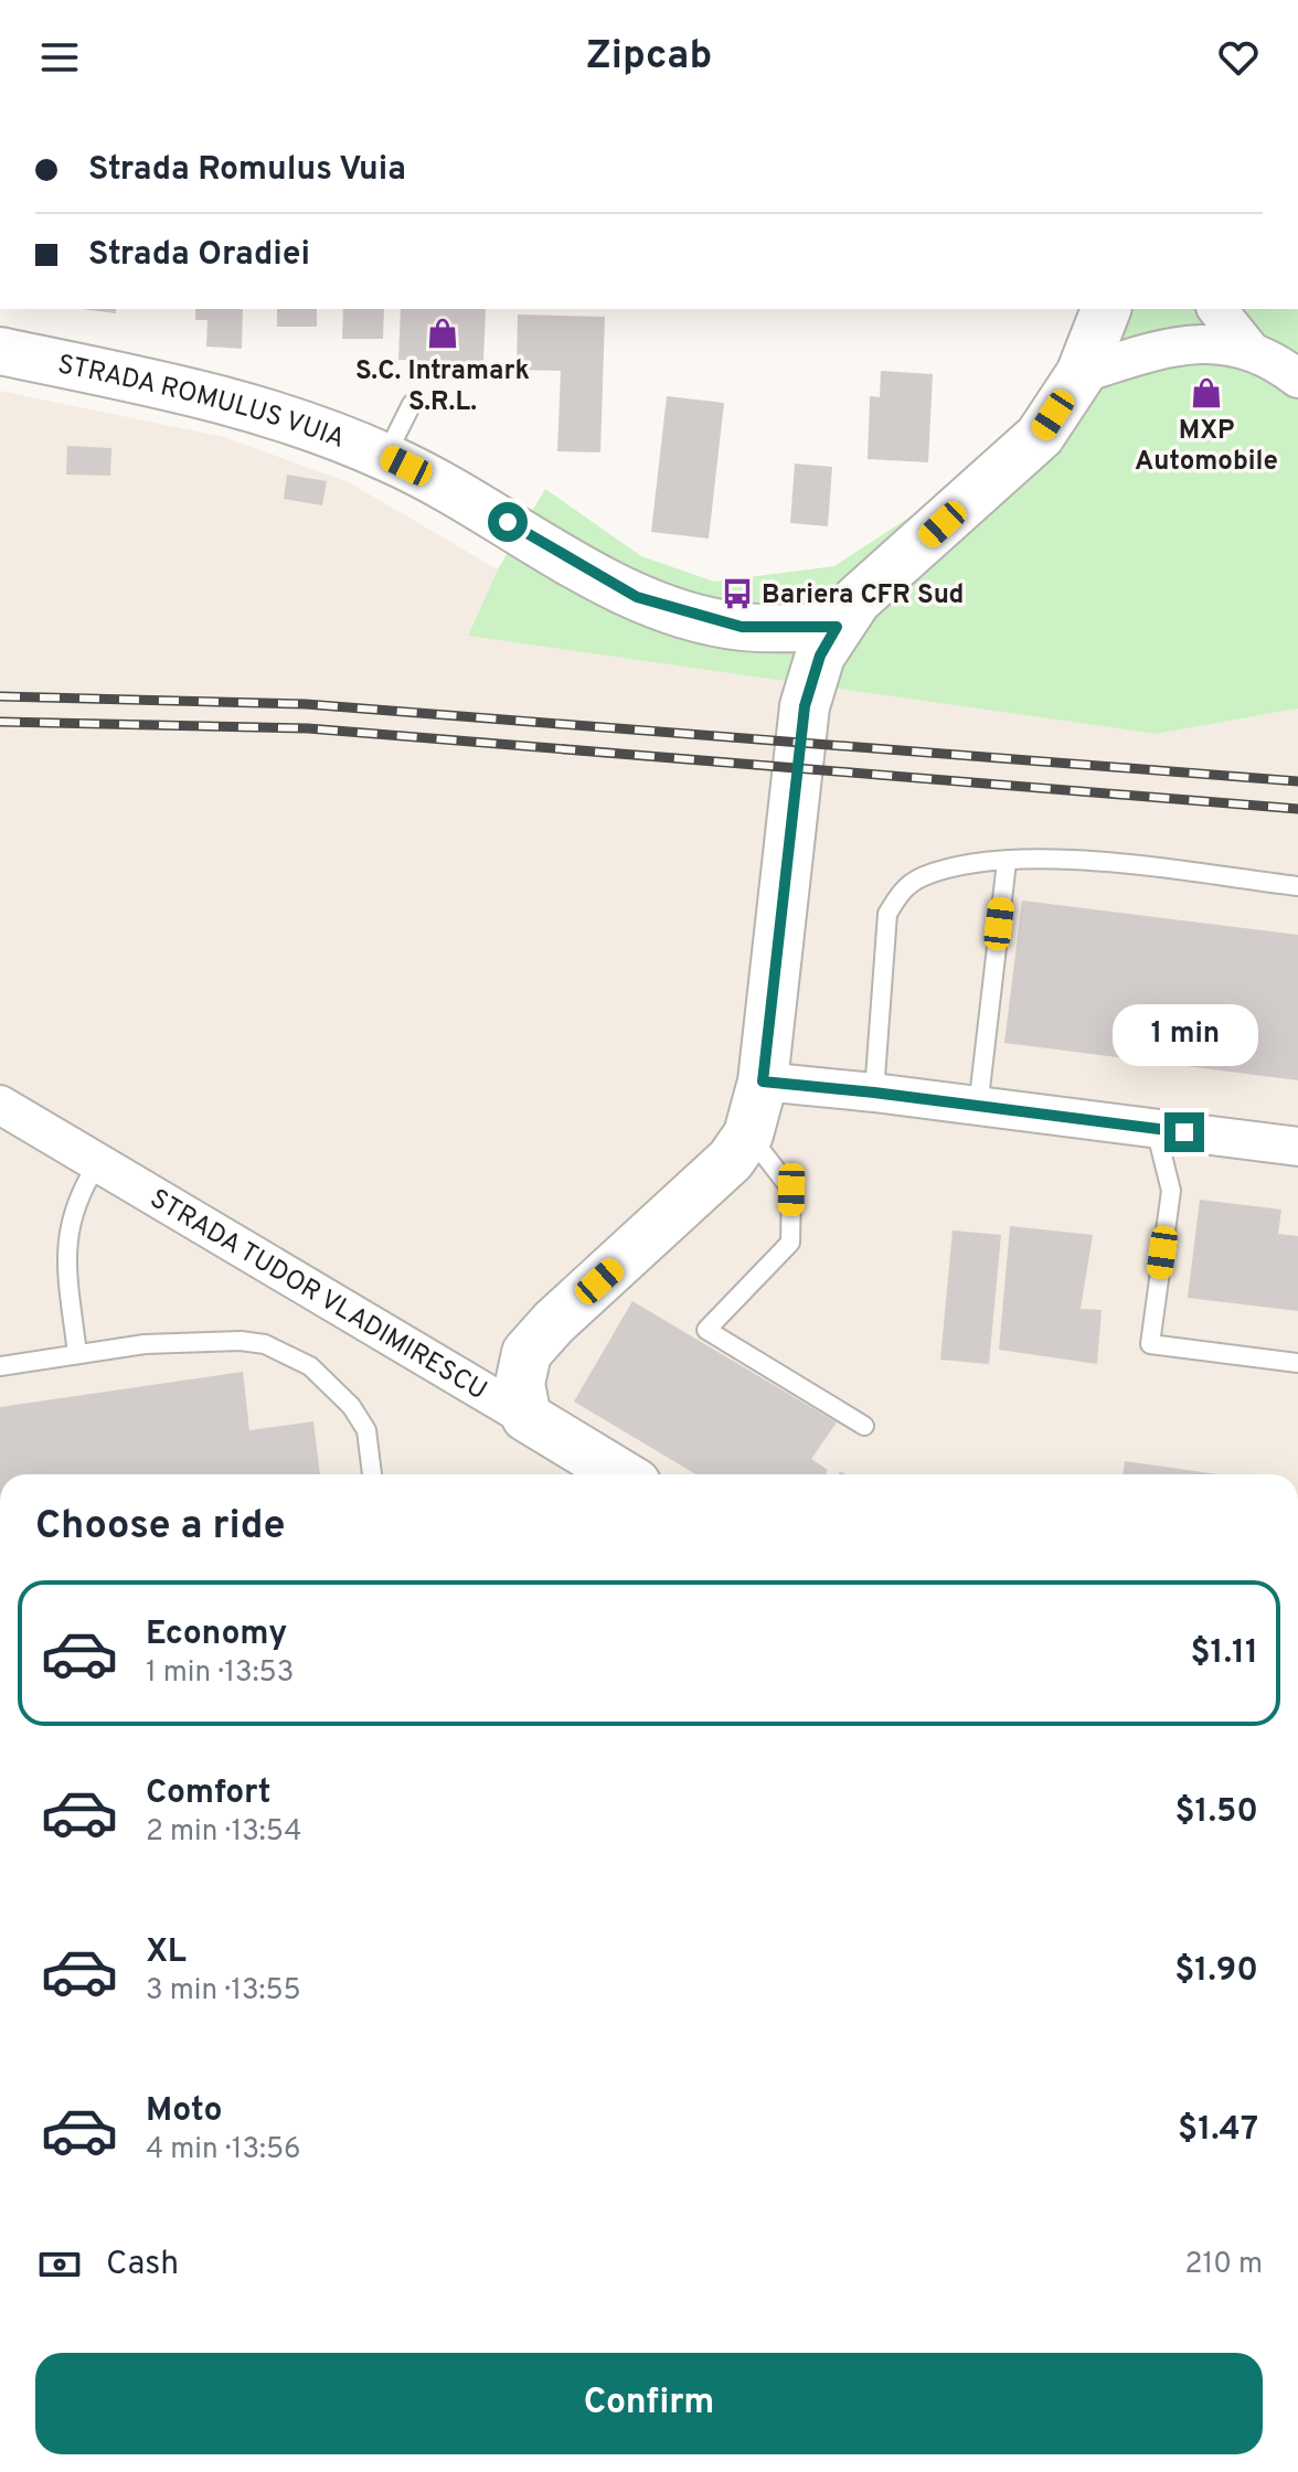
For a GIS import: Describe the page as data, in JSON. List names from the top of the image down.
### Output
{
  "streets": {
    "main road": ["STRADA TUDOR VLADIMIRESCU"],
    "street": ["STRADA ROMULUS VUIA"]
  },
  "places": {
    "shop": ["S.C. Intramark S.R.L.", "MXP Automobile"],
    "bus stop": ["Bariera CFR Sud"]
  },
  "page": {
    "header": "Zipcab",
    "banner": ["Strada Romulus Vuia", "Strada Oradiei"],
    "bubble": "1 min",
    "heading": "Choose a ride",
    "list": [
      {
        "name": "Economy",
        "note": "1 min · 13:53",
        "value": "$1.11"
      },
      {
        "name": "Comfort",
        "note": "2 min · 13:54",
        "value": "$1.50"
      },
      {
        "name": "XL",
        "note": "3 min · 13:55",
        "value": "$1.90"
      },
      {
        "name": "Moto",
        "note": "4 min · 13:56",
        "value": "$1.47"
      }
    ],
    "pay": ["Cash", "210 m"],
    "buttons": "Confirm"
  }
}
